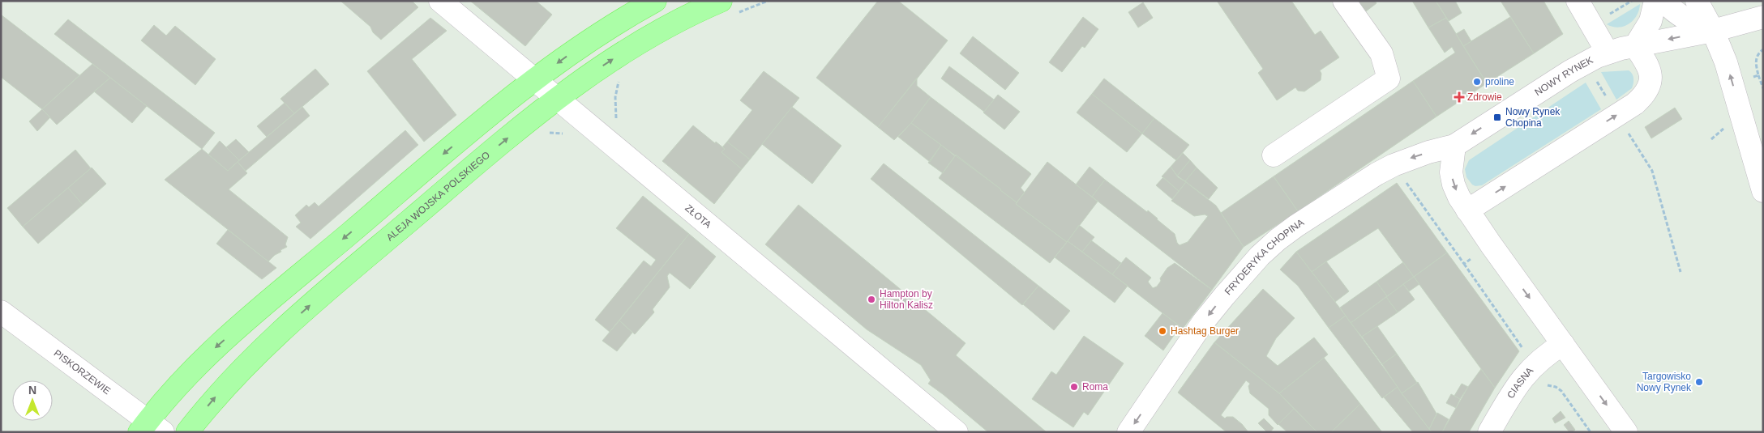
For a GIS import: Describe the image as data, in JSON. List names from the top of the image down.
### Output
{
  "streets": {
    "main road": ["ALEJA WOJSKA POLSKIEGO"],
    "street": [
      "NOWY RYNEK",
      "ZŁOTA",
      "FRYDERYKA CHOPINA",
      "PISKORZEWIE",
      "CIASNA"
    ]
  },
  "crossings": [
    ["NOWY RYNEK", "FRYDERYKA CHOPINA"],
    ["ALEJA WOJSKA POLSKIEGO", "ZŁOTA"]
  ],
  "one_way": ["NOWY RYNEK", "FRYDERYKA CHOPINA"],
  "places": {
    "other": [
      "proline",
      "Hampton by Hilton Kalisz",
      "Hashtag Burger",
      "Targowisko Nowy Rynek",
      "Roma"
    ],
    "health": ["Zdrowie"],
    "transit": ["Nowy Rynek Chopina"]
  },
  "north": "top"
}
